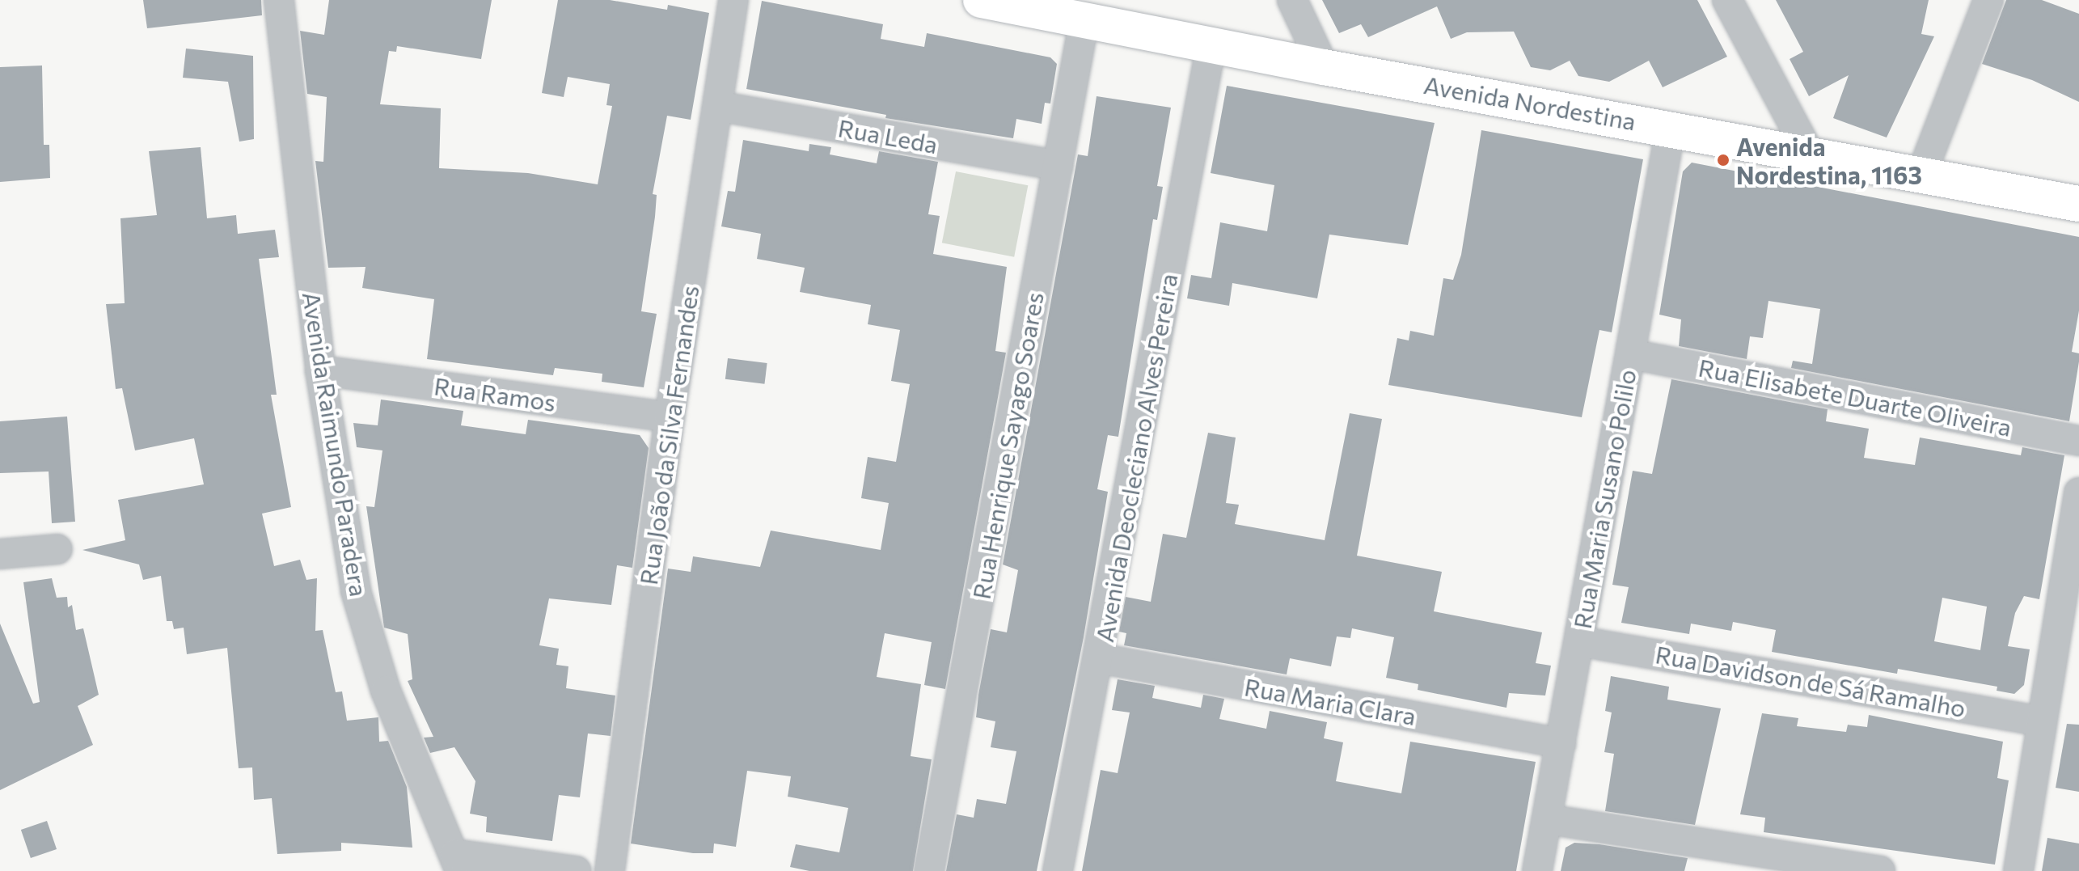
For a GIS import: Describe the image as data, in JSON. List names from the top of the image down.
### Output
{
  "streets": {
    "main road": ["Avenida Nordestina"],
    "street": [
      "Rua Leda",
      "Rua Ramos",
      "Rua Elisabete Duarte Oliveira",
      "Rua João da Silva Fernandes",
      "Avenida Raimundo Paradera",
      "Rua Henrique Sayago Soares",
      "Avenida Deocleciano Alves Pereira",
      "Rua Maria Susano Polilo",
      "Rua Davidson de Sá Ramalho",
      "Rua Maria Clara"
    ]
  },
  "crossings": [
    ["Avenida Nordestina", "Rua Henrique Sayago Soares"],
    ["Avenida Nordestina", "Avenida Deocleciano Alves Pereira"],
    ["Avenida Nordestina", "Rua Maria Susano Polilo"],
    ["Rua Leda", "Rua João da Silva Fernandes"],
    ["Rua Leda", "Rua Henrique Sayago Soares"],
    ["Rua Ramos", "Rua João da Silva Fernandes"],
    ["Rua Ramos", "Avenida Raimundo Paradera"],
    ["Rua Elisabete Duarte Oliveira", "Rua Maria Susano Polilo"],
    ["Avenida Deocleciano Alves Pereira", "Rua Maria Clara"],
    ["Rua Maria Susano Polilo", "Rua Davidson de Sá Ramalho"],
    ["Rua Maria Susano Polilo", "Rua Maria Clara"]
  ],
  "places": ["Avenida Nordestina, 1163"]
}
